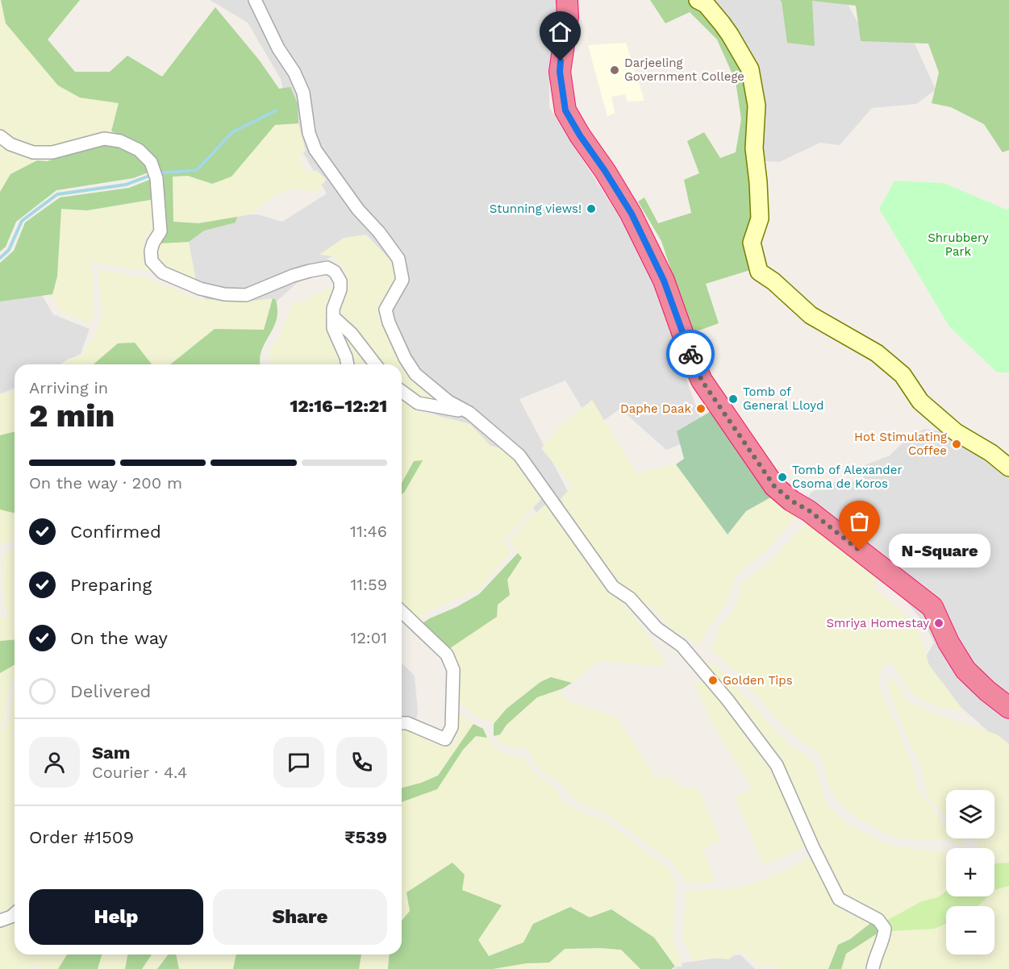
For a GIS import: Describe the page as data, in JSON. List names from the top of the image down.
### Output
{
  "parks": ["Shrubbery Park"],
  "places": [
    "Darjeeling Government College",
    "Stunning views!",
    "Tomb of General Lloyd",
    "Daphe Daak",
    "Hot Stimulating Coffee",
    "Tomb of Alexander Csoma de Koros",
    "N-Square",
    "Smriya Homestay",
    "Golden Tips"
  ],
  "page": {
    "heading": ["2 min", "Arriving in", "12:16–12:21"],
    "panel": [
      "Sam",
      "Courier · 4.4",
      "Order #1509",
      "₹539"
    ],
    "bar": "On the way · 200 m",
    "list": [
      ["Confirmed", "11:46"],
      ["Preparing", "11:59"],
      ["On the way", "12:01"],
      "Delivered"
    ],
    "bubble": "N-Square",
    "map_buttons": ["+", "−"],
    "buttons": ["Help", "Share"]
  }
}
